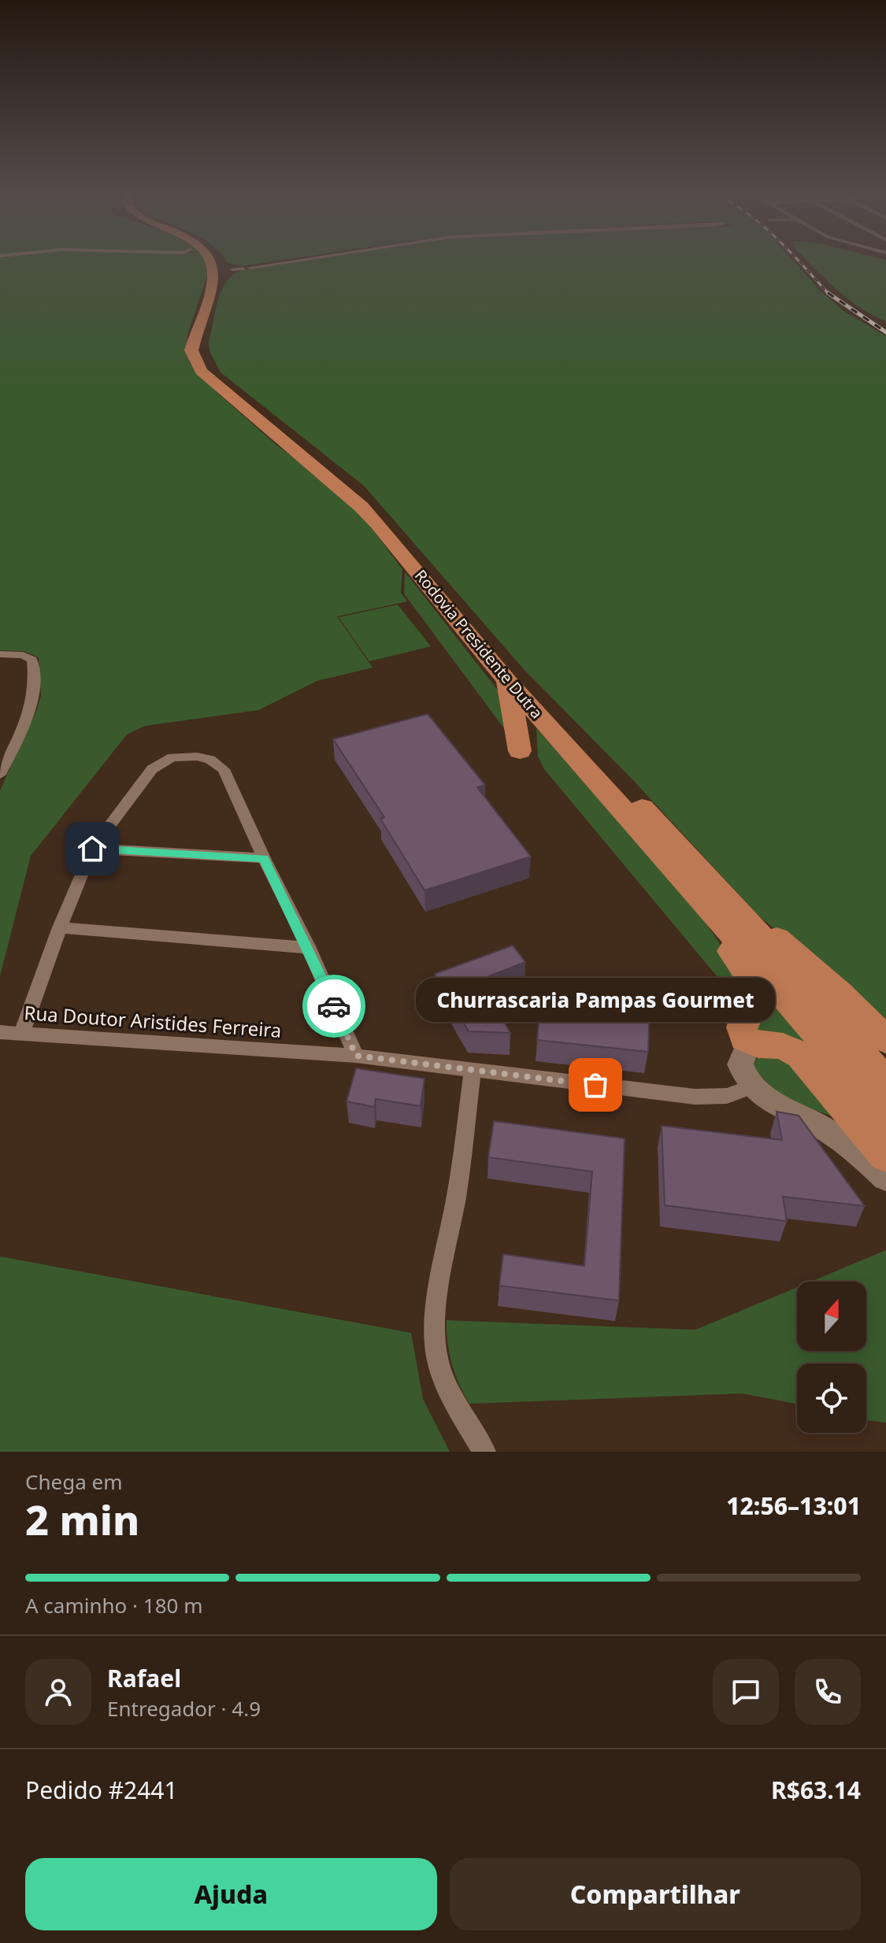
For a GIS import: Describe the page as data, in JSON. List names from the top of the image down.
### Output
{
  "streets": {
    "highway": ["Rodovia Presidente Dutra"],
    "street": ["Rua Doutor Aristides Ferreira"]
  },
  "places": ["Churrascaria Pampas Gourmet"],
  "north": "top",
  "page": {
    "bubble": "Churrascaria Pampas Gourmet",
    "heading": ["2 min", "Chega em", "12:56–13:01"],
    "panel": [
      "Rafael",
      "Entregador · 4.9",
      "Pedido #2441",
      "R$63.14"
    ],
    "bar": "A caminho · 180 m",
    "buttons": ["Ajuda", "Compartilhar"]
  }
}
